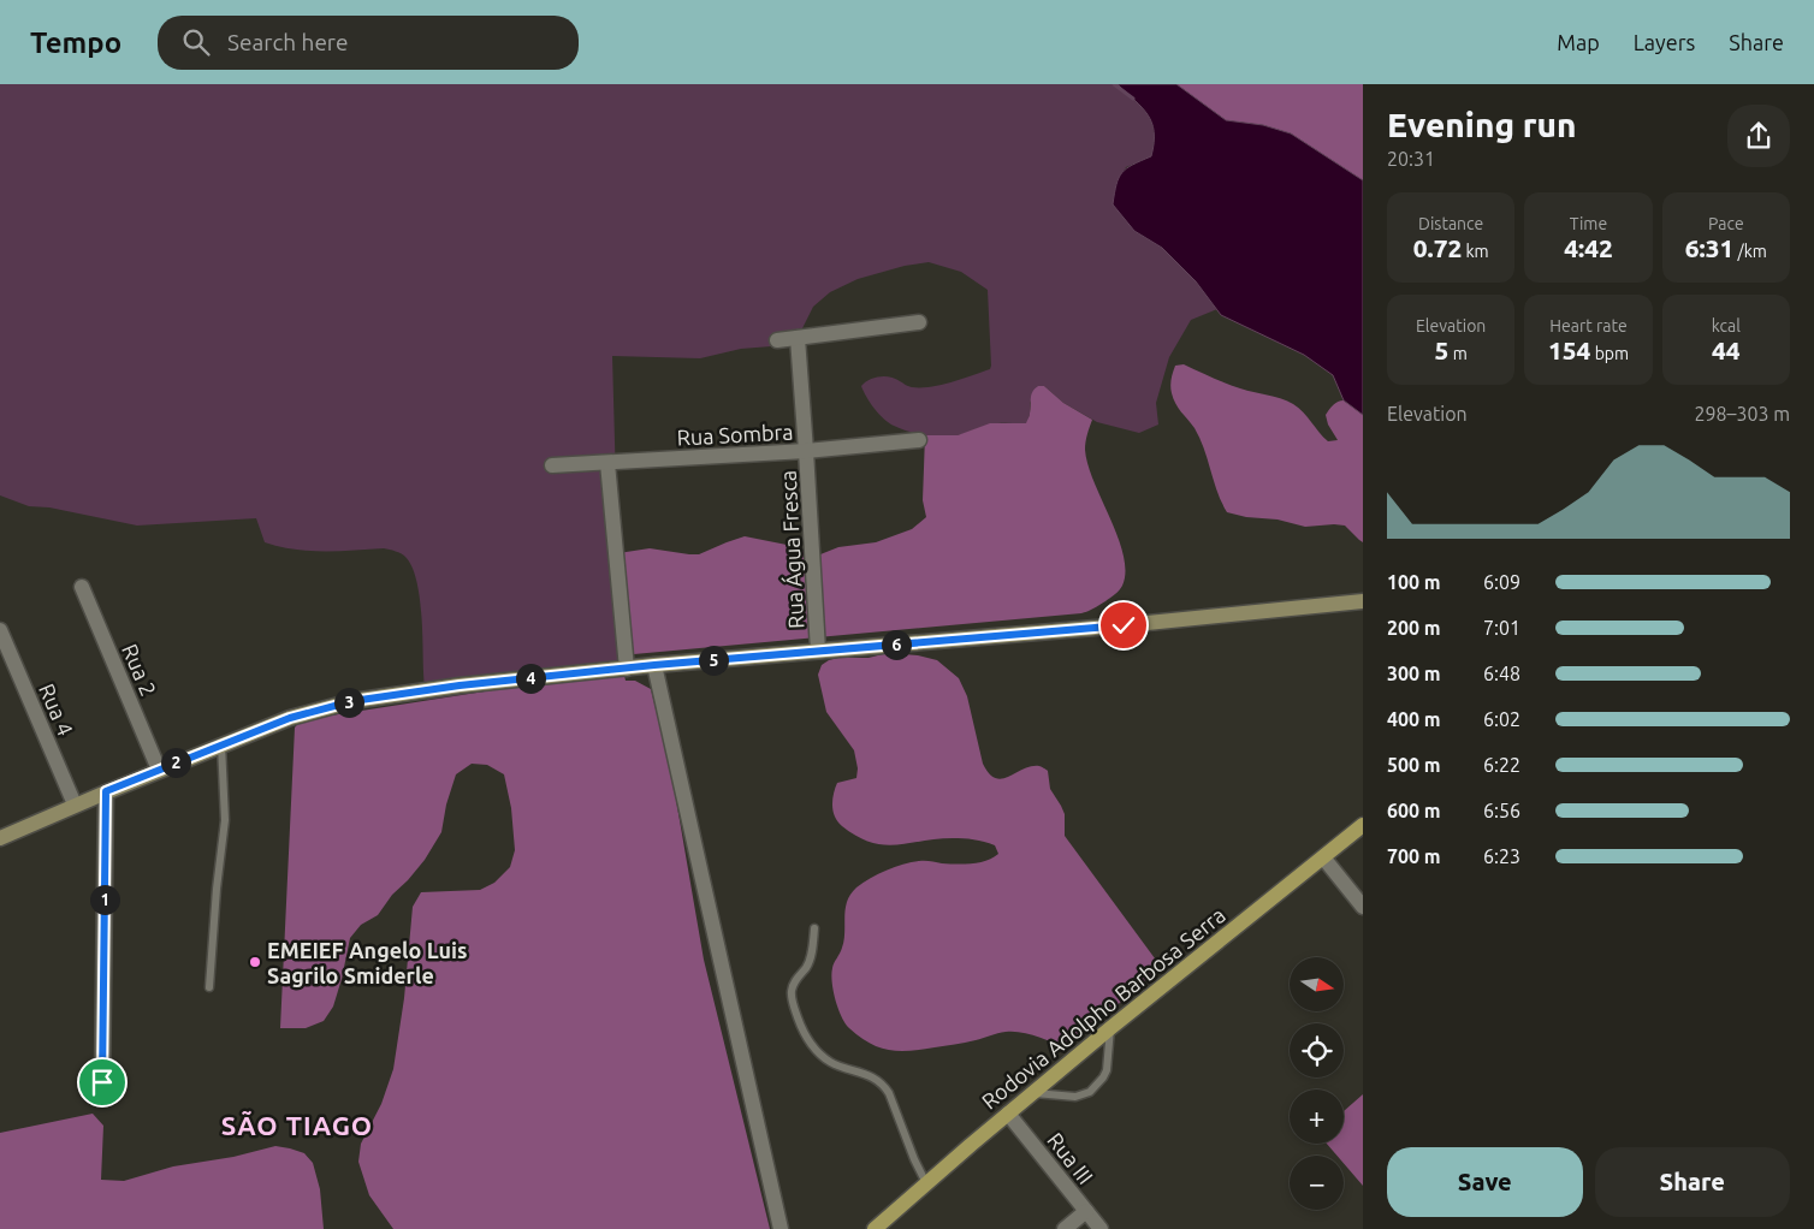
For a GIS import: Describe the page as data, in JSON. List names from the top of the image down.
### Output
{
  "streets": {
    "main road": ["Rodovia Adolpho Barbosa Serra"],
    "street": [
      "Rua Sombra",
      "Rua Água Fresca",
      "Rua 2",
      "Rua 4",
      "Rua III"
    ]
  },
  "crossings": [
    ["Rua Sombra", "Rua Água Fresca"],
    ["Rodovia Adolpho Barbosa Serra", "Rua III"]
  ],
  "districts": ["SÃO TIAGO"],
  "places": ["EMEIEF Angelo Luis Sagrilo Smiderle"],
  "north": "right",
  "page": {
    "header": "Tempo",
    "search": "Search here",
    "nav": ["Map", "Layers", "Share"],
    "heading": ["Evening run", "20:31"],
    "stats": [
      ["Distance", "0.72 km"],
      ["Time", "4:42"],
      ["Pace", "6:31 /km"],
      ["Elevation", "5 m"],
      ["Heart rate", "154 bpm"],
      ["kcal", "44"]
    ],
    "chart": ["Elevation", "298–303 m"],
    "list": [
      {
        "name": "100 m",
        "note": "6:09"
      },
      {
        "name": "200 m",
        "note": "7:01"
      },
      {
        "name": "300 m",
        "note": "6:48"
      },
      {
        "name": "400 m",
        "note": "6:02"
      },
      {
        "name": "500 m",
        "note": "6:22"
      },
      {
        "name": "600 m",
        "note": "6:56"
      },
      {
        "name": "700 m",
        "note": "6:23"
      }
    ],
    "pins": [
      "6",
      "5",
      "4",
      "3",
      "2",
      "1"
    ],
    "map_buttons": ["+", "−"],
    "buttons": ["Save", "Share"]
  }
}
